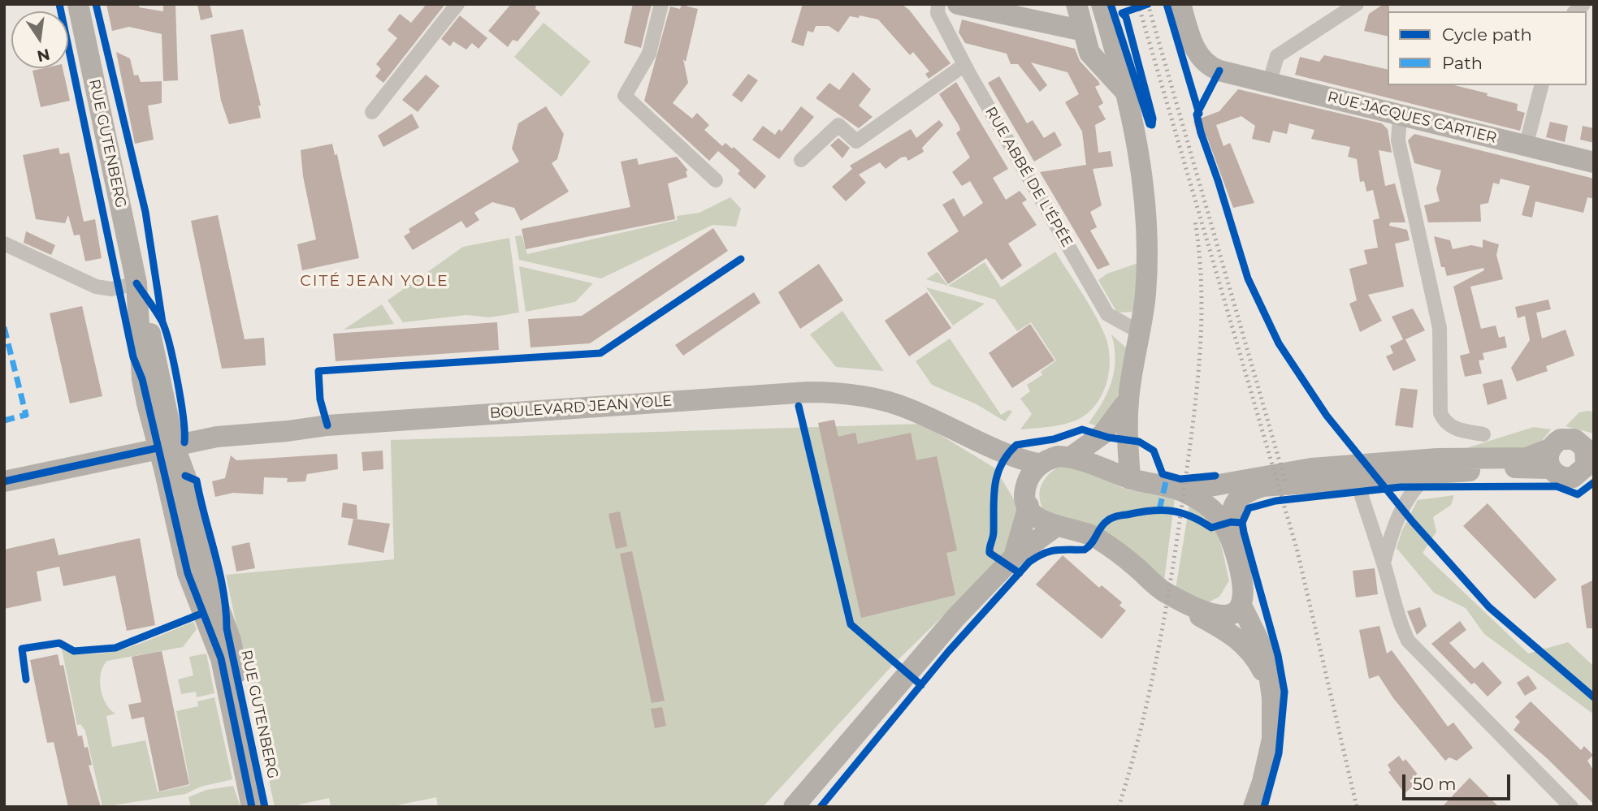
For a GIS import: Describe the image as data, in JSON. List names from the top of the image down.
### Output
{
  "streets": {
    "main road": ["RUE JACQUES CARTIER", "RUE GUTENBERG", "BOULEVARD JEAN YOLE"],
    "street": ["RUE ABBÉ DE L'ÉPÉE"]
  },
  "crossings": [
    ["RUE GUTENBERG", "BOULEVARD JEAN YOLE"]
  ],
  "districts": ["CITÉ JEAN YOLE"],
  "legend": ["Cycle path", "Path"],
  "scale_bar": "50 m",
  "north": "bottom"
}
